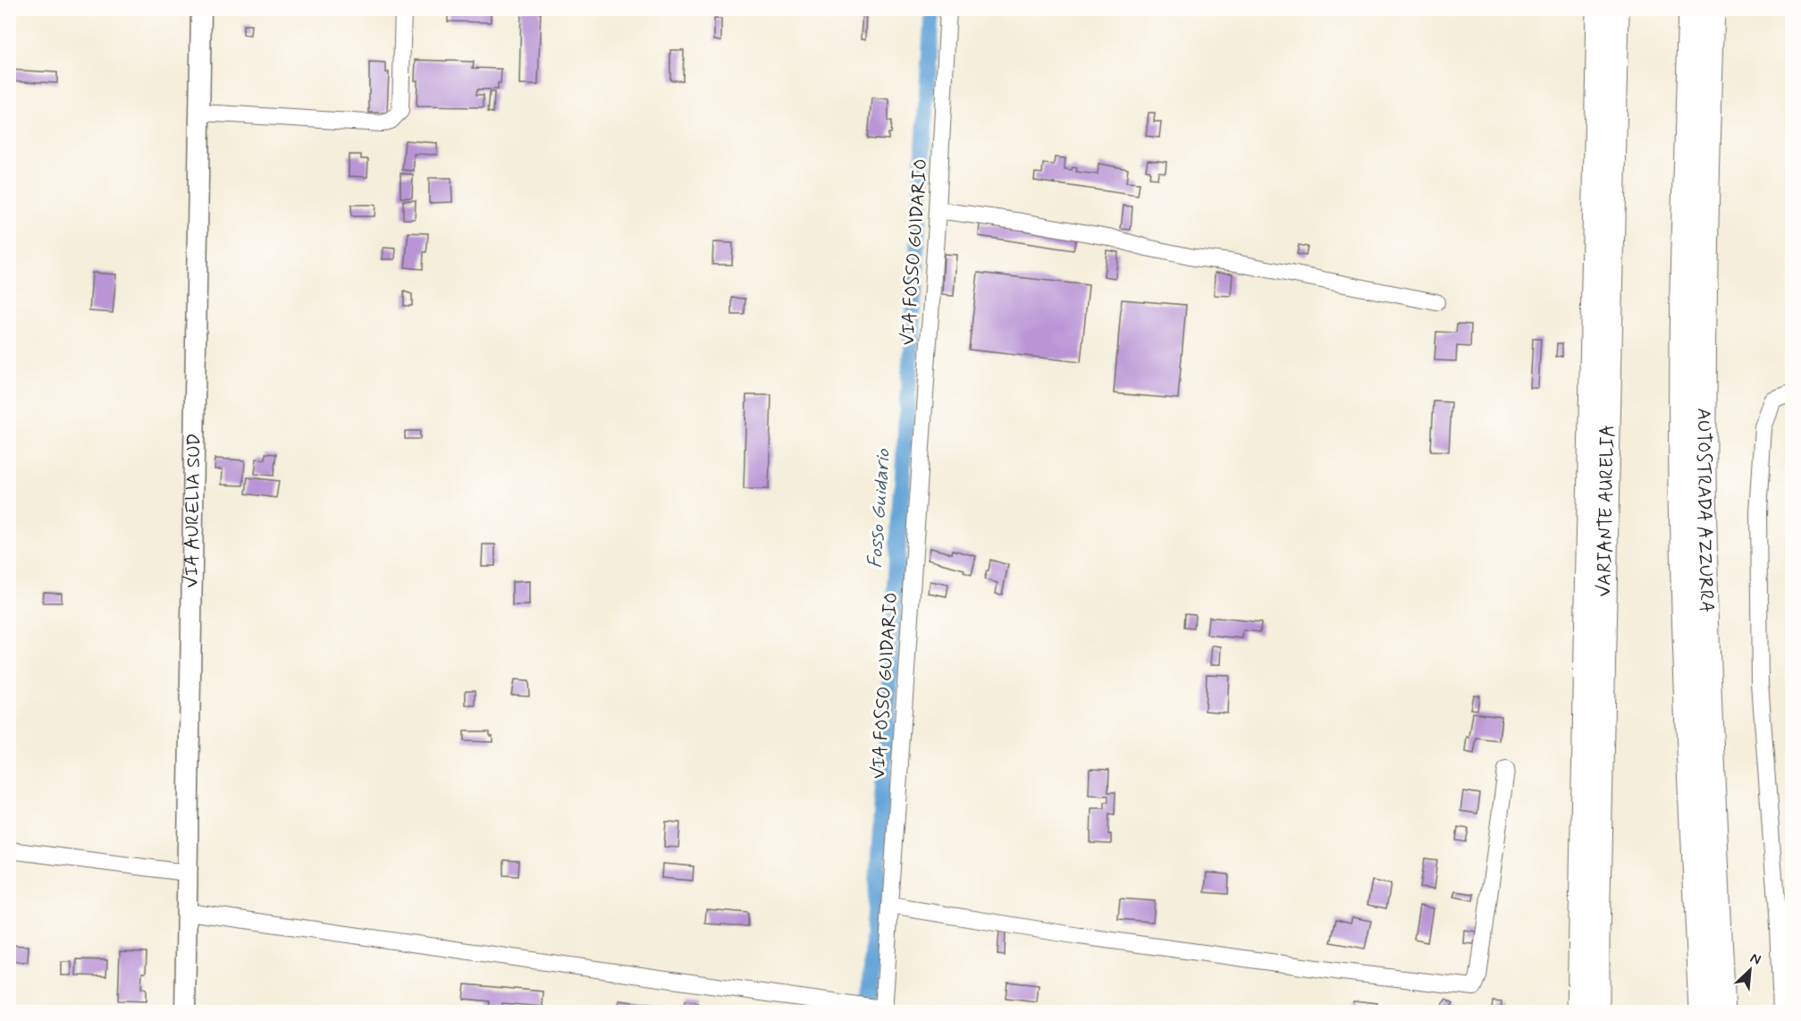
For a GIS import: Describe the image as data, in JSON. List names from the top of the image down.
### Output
{
  "streets": {
    "highway": ["VARIANTE AURELIA", "AUTOSTRADA AZZURRA"],
    "main road": ["VIA AURELIA SUD"],
    "street": ["VIA FOSSO GUIDARIO"]
  },
  "water": ["Fosso Guidario"],
  "north": "top right"
}
